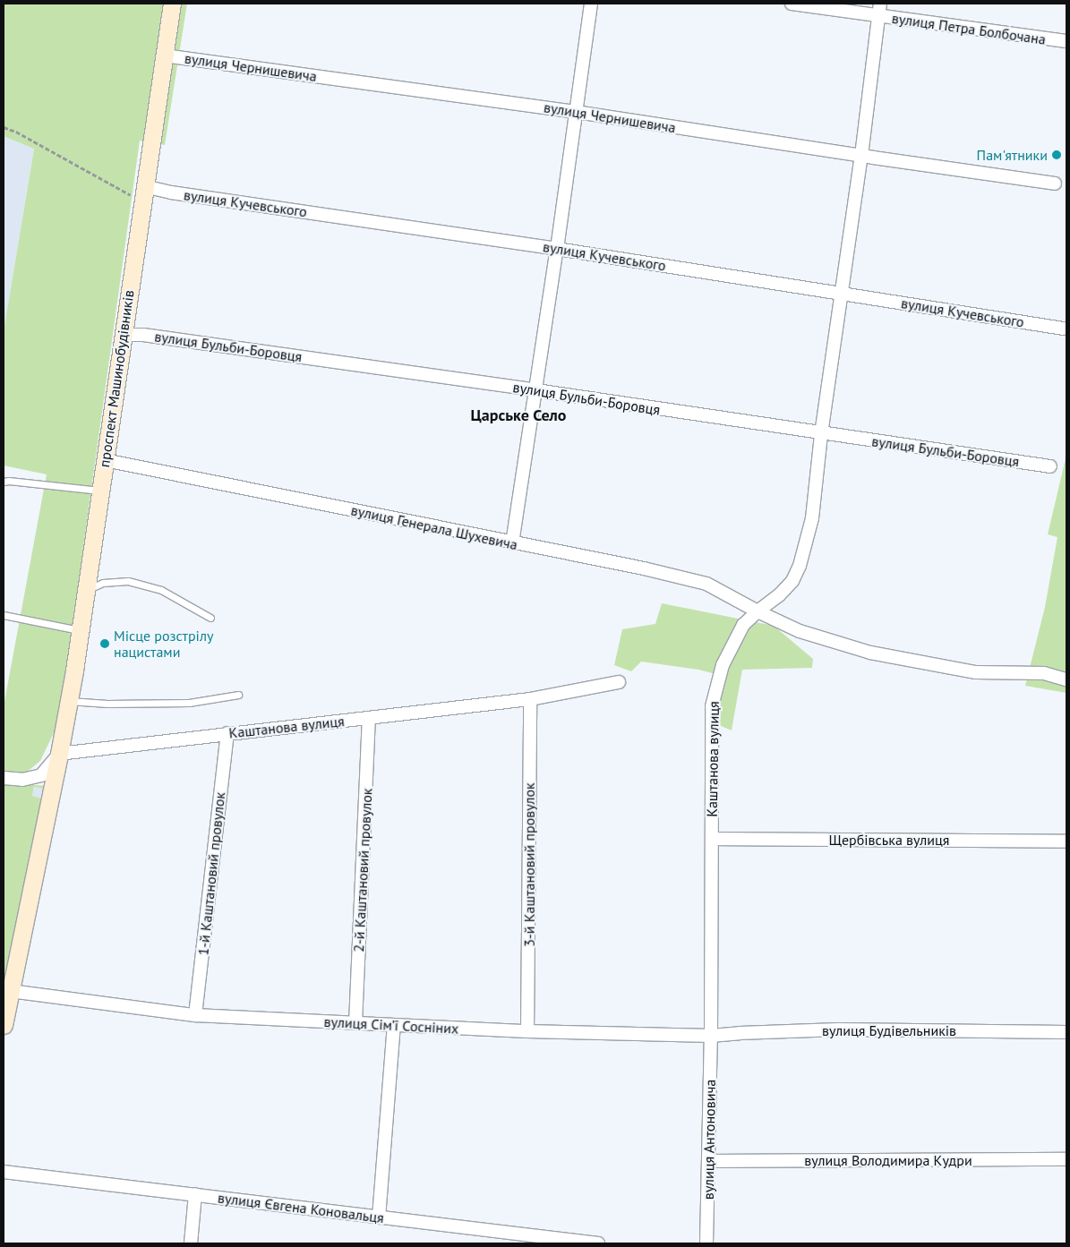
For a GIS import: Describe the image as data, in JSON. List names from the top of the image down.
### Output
{
  "streets": {
    "street": [
      "вулиця Петра Болбочана",
      "вулиця Чернишевича",
      "вулиця Кучевського",
      "вулиця Бульби-Боровця",
      "проспект Машинобудівників",
      "вулиця Генерала Шухевича",
      "Каштанова вулиця",
      "Щербівська вулиця",
      "3-й Каштановий провулок",
      "2-й Каштановий провулок",
      "1-й Каштановий провулок",
      "вулиця Сім’ї Сосніних",
      "вулиця Будівельників",
      "вулиця Антоновича",
      "вулиця Володимира Кудри",
      "вулиця Євгена Коновальця"
    ]
  },
  "crossings": [
    ["вулиця Чернишевича", "проспект Машинобудівників"],
    ["вулиця Кучевського", "проспект Машинобудівників"],
    ["вулиця Бульби-Боровця", "проспект Машинобудівників"],
    ["проспект Машинобудівників", "вулиця Генерала Шухевича"],
    ["проспект Машинобудівників", "Каштанова вулиця"],
    ["вулиця Генерала Шухевича", "Каштанова вулиця"],
    ["Каштанова вулиця", "Щербівська вулиця"],
    ["Каштанова вулиця", "3-й Каштановий провулок"],
    ["Каштанова вулиця", "2-й Каштановий провулок"],
    ["Каштанова вулиця", "1-й Каштановий провулок"],
    ["3-й Каштановий провулок", "вулиця Сім’ї Сосніних"],
    ["2-й Каштановий провулок", "вулиця Сім’ї Сосніних"],
    ["1-й Каштановий провулок", "вулиця Сім’ї Сосніних"],
    ["вулиця Сім’ї Сосніних", "вулиця Будівельників"],
    ["вулиця Сім’ї Сосніних", "вулиця Антоновича"],
    ["вулиця Будівельників", "вулиця Антоновича"],
    ["вулиця Антоновича", "вулиця Володимира Кудри"]
  ],
  "districts": ["Царське Село"],
  "places": ["Пам'ятники", "Місце розстрілу нацистами"]
}
